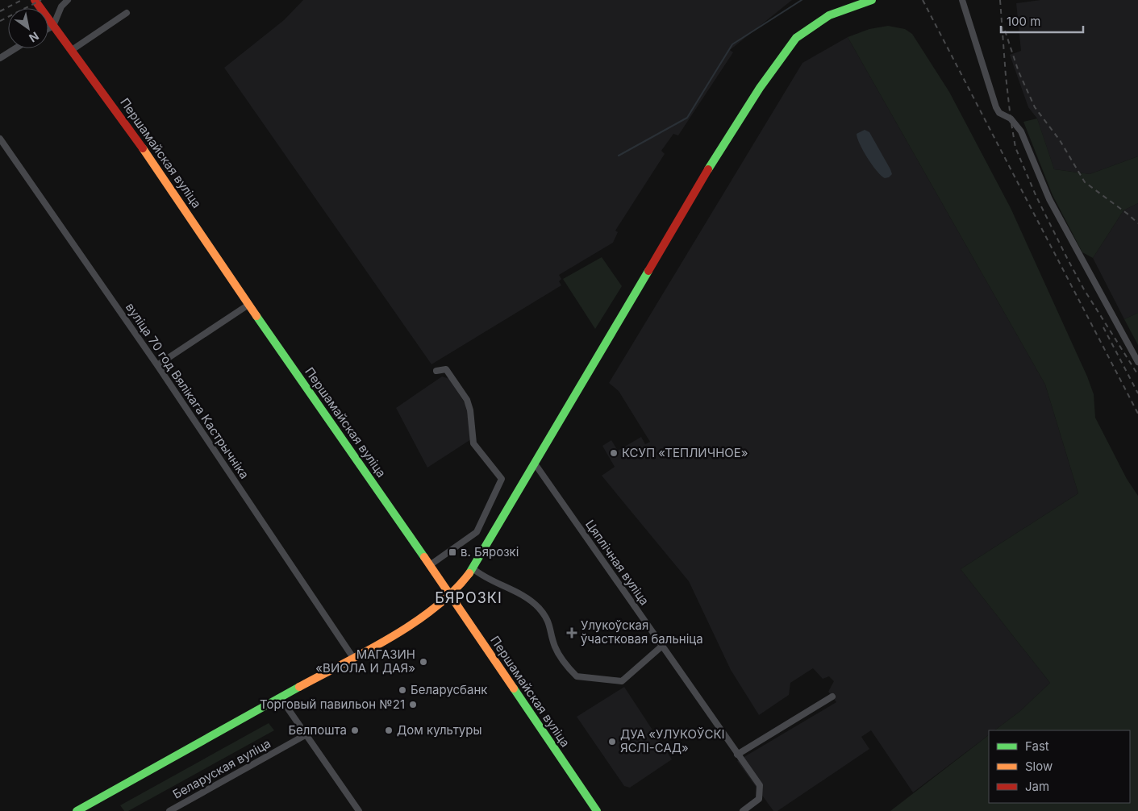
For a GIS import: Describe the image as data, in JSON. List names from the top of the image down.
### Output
{
  "streets": {
    "main road": ["Першамайская вуліца"],
    "street": ["вуліца 70 год Вялікага Кастрычніка", "Цяплічная вуліца", "Беларуская вуліца"]
  },
  "districts": ["БЯРОЗКІ"],
  "places": {
    "other": [
      "КСУП «ТЕПЛИЧНОЕ»",
      "МАГАЗИН «ВИОЛА И ДАЯ»",
      "Беларусбанк",
      "Торговый павильон №21",
      "Белпошта",
      "Дом культуры",
      "ДУА «УЛУКОЎСКІ ЯСЛІ-САД»"
    ],
    "transit": ["в. Бярозкі"],
    "health": ["Улукоўская ўчастковая бальніца"]
  },
  "legend": ["Fast", "Slow", "Jam"],
  "scale_bar": "100 m",
  "north": "bottom right"
}
